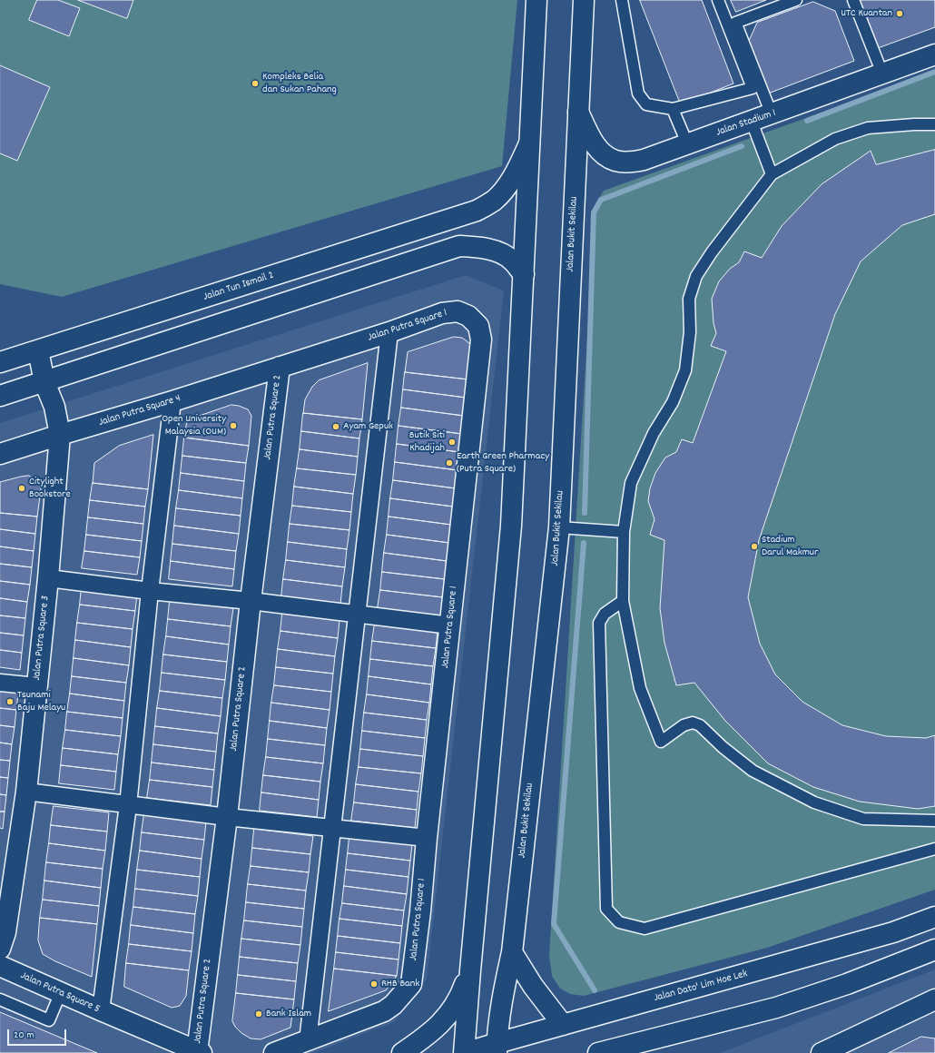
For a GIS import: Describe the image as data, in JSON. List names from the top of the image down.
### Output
{
  "streets": {
    "street": [
      "Jalan Stadium 1",
      "Jalan Bukit Sekilau",
      "Jalan Tun Ismail 2",
      "Jalan Putra Square 1",
      "Jalan Putra Square 4",
      "Jalan Putra Square 2",
      "Jalan Putra Square 3",
      "Jalan Dato' Lim Hoe Lek",
      "Jalan Putra Square 5"
    ]
  },
  "crossings": [
    ["Jalan Stadium 1", "Jalan Bukit Sekilau"],
    ["Jalan Bukit Sekilau", "Jalan Dato' Lim Hoe Lek"],
    ["Jalan Tun Ismail 2", "Jalan Putra Square 3"],
    ["Jalan Putra Square 1", "Jalan Putra Square 4"],
    ["Jalan Putra Square 1", "Jalan Putra Square 2"],
    ["Jalan Putra Square 4", "Jalan Putra Square 2"],
    ["Jalan Putra Square 4", "Jalan Putra Square 3"],
    ["Jalan Putra Square 2", "Jalan Putra Square 5"]
  ],
  "places": [
    "UTC Kuantan",
    "Kompleks Belia dan Sukan Pahang",
    "Open University Malaysia (OUM)",
    "Ayam Gepuk",
    "Butik Siti Khadijah",
    "Earth Green Pharmacy (Putra Square)",
    "Citylight Bookstore",
    "Stadium Darul Makmur",
    "Tsunami Baju Melayu",
    "RHB Bank",
    "Bank Islam"
  ],
  "scale_bar": "20 m"
}
